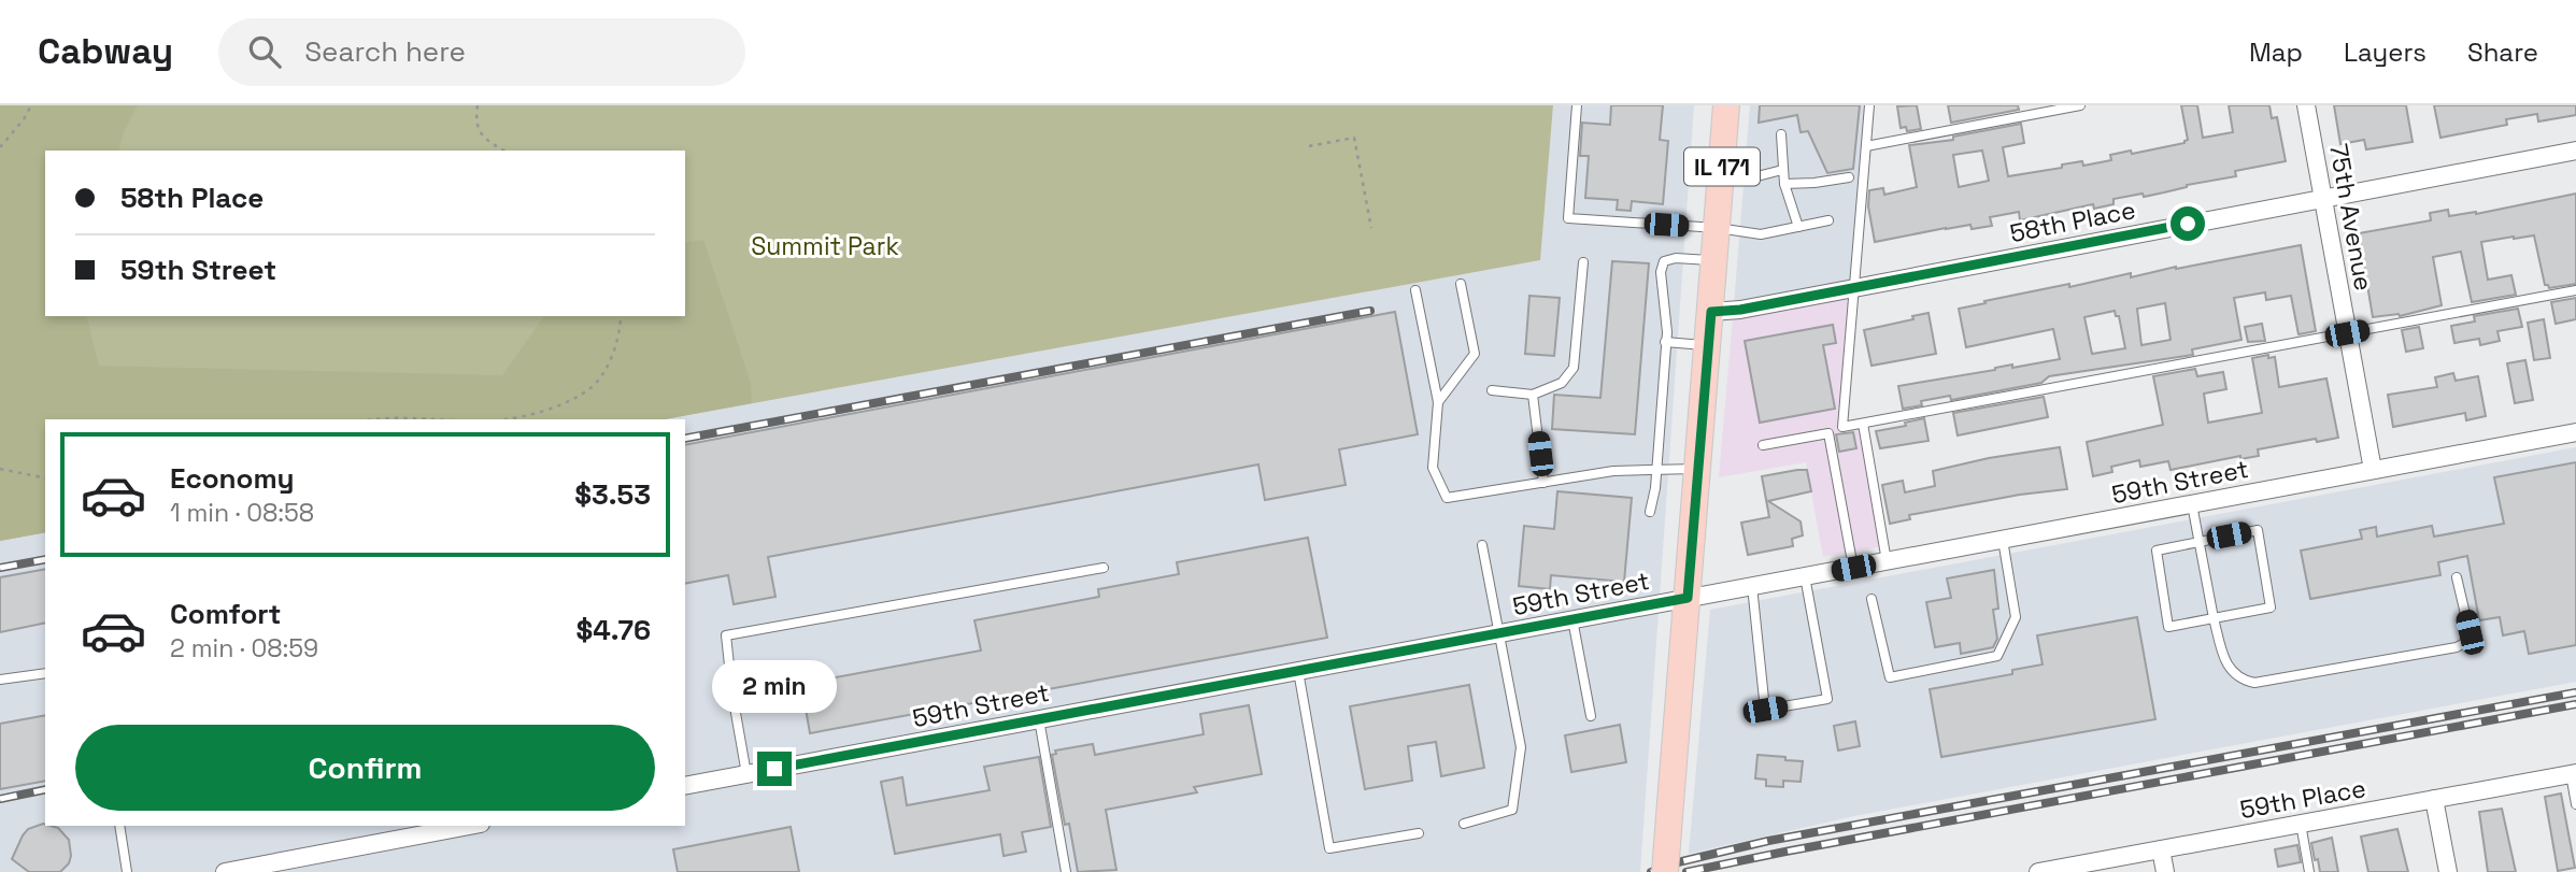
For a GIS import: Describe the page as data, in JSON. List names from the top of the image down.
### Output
{
  "streets": {
    "main road": ["IL 171"],
    "street": [
      "75th Avenue",
      "58th Place",
      "59th Street",
      "59th Place"
    ]
  },
  "crossings": [
    ["IL 171", "58th Place"],
    ["IL 171", "59th Street"],
    ["75th Avenue", "58th Place"],
    ["75th Avenue", "59th Street"]
  ],
  "parks": ["Summit Park"],
  "page": {
    "header": "Cabway",
    "search": "Search here",
    "nav": ["Map", "Layers", "Share"],
    "banner": ["58th Place", "59th Street"],
    "list": [
      {
        "name": "Economy",
        "note": "1 min · 08:58",
        "value": "$3.53"
      },
      {
        "name": "Comfort",
        "note": "2 min · 08:59",
        "value": "$4.76"
      }
    ],
    "bubble": "2 min",
    "buttons": "Confirm"
  }
}
